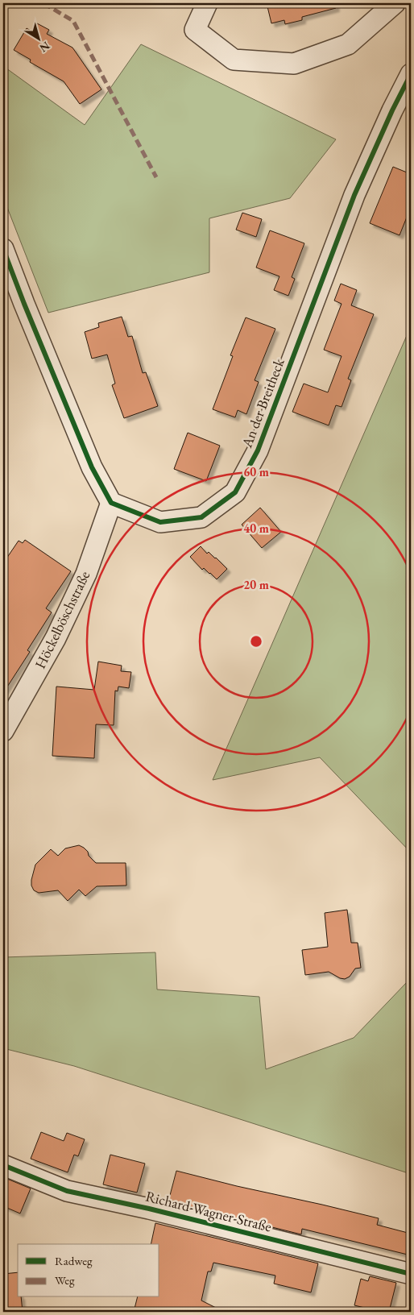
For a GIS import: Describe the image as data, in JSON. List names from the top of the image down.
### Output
{
  "streets": {
    "street": ["An der Breitheck", "Höckelböschstraße", "Richard-Wagner-Straße"]
  },
  "crossings": [
    ["An der Breitheck", "Höckelböschstraße"]
  ],
  "legend": ["Radweg", "Weg"],
  "north": "bottom right",
  "rings": ["60 m", "40 m", "20 m"]
}
